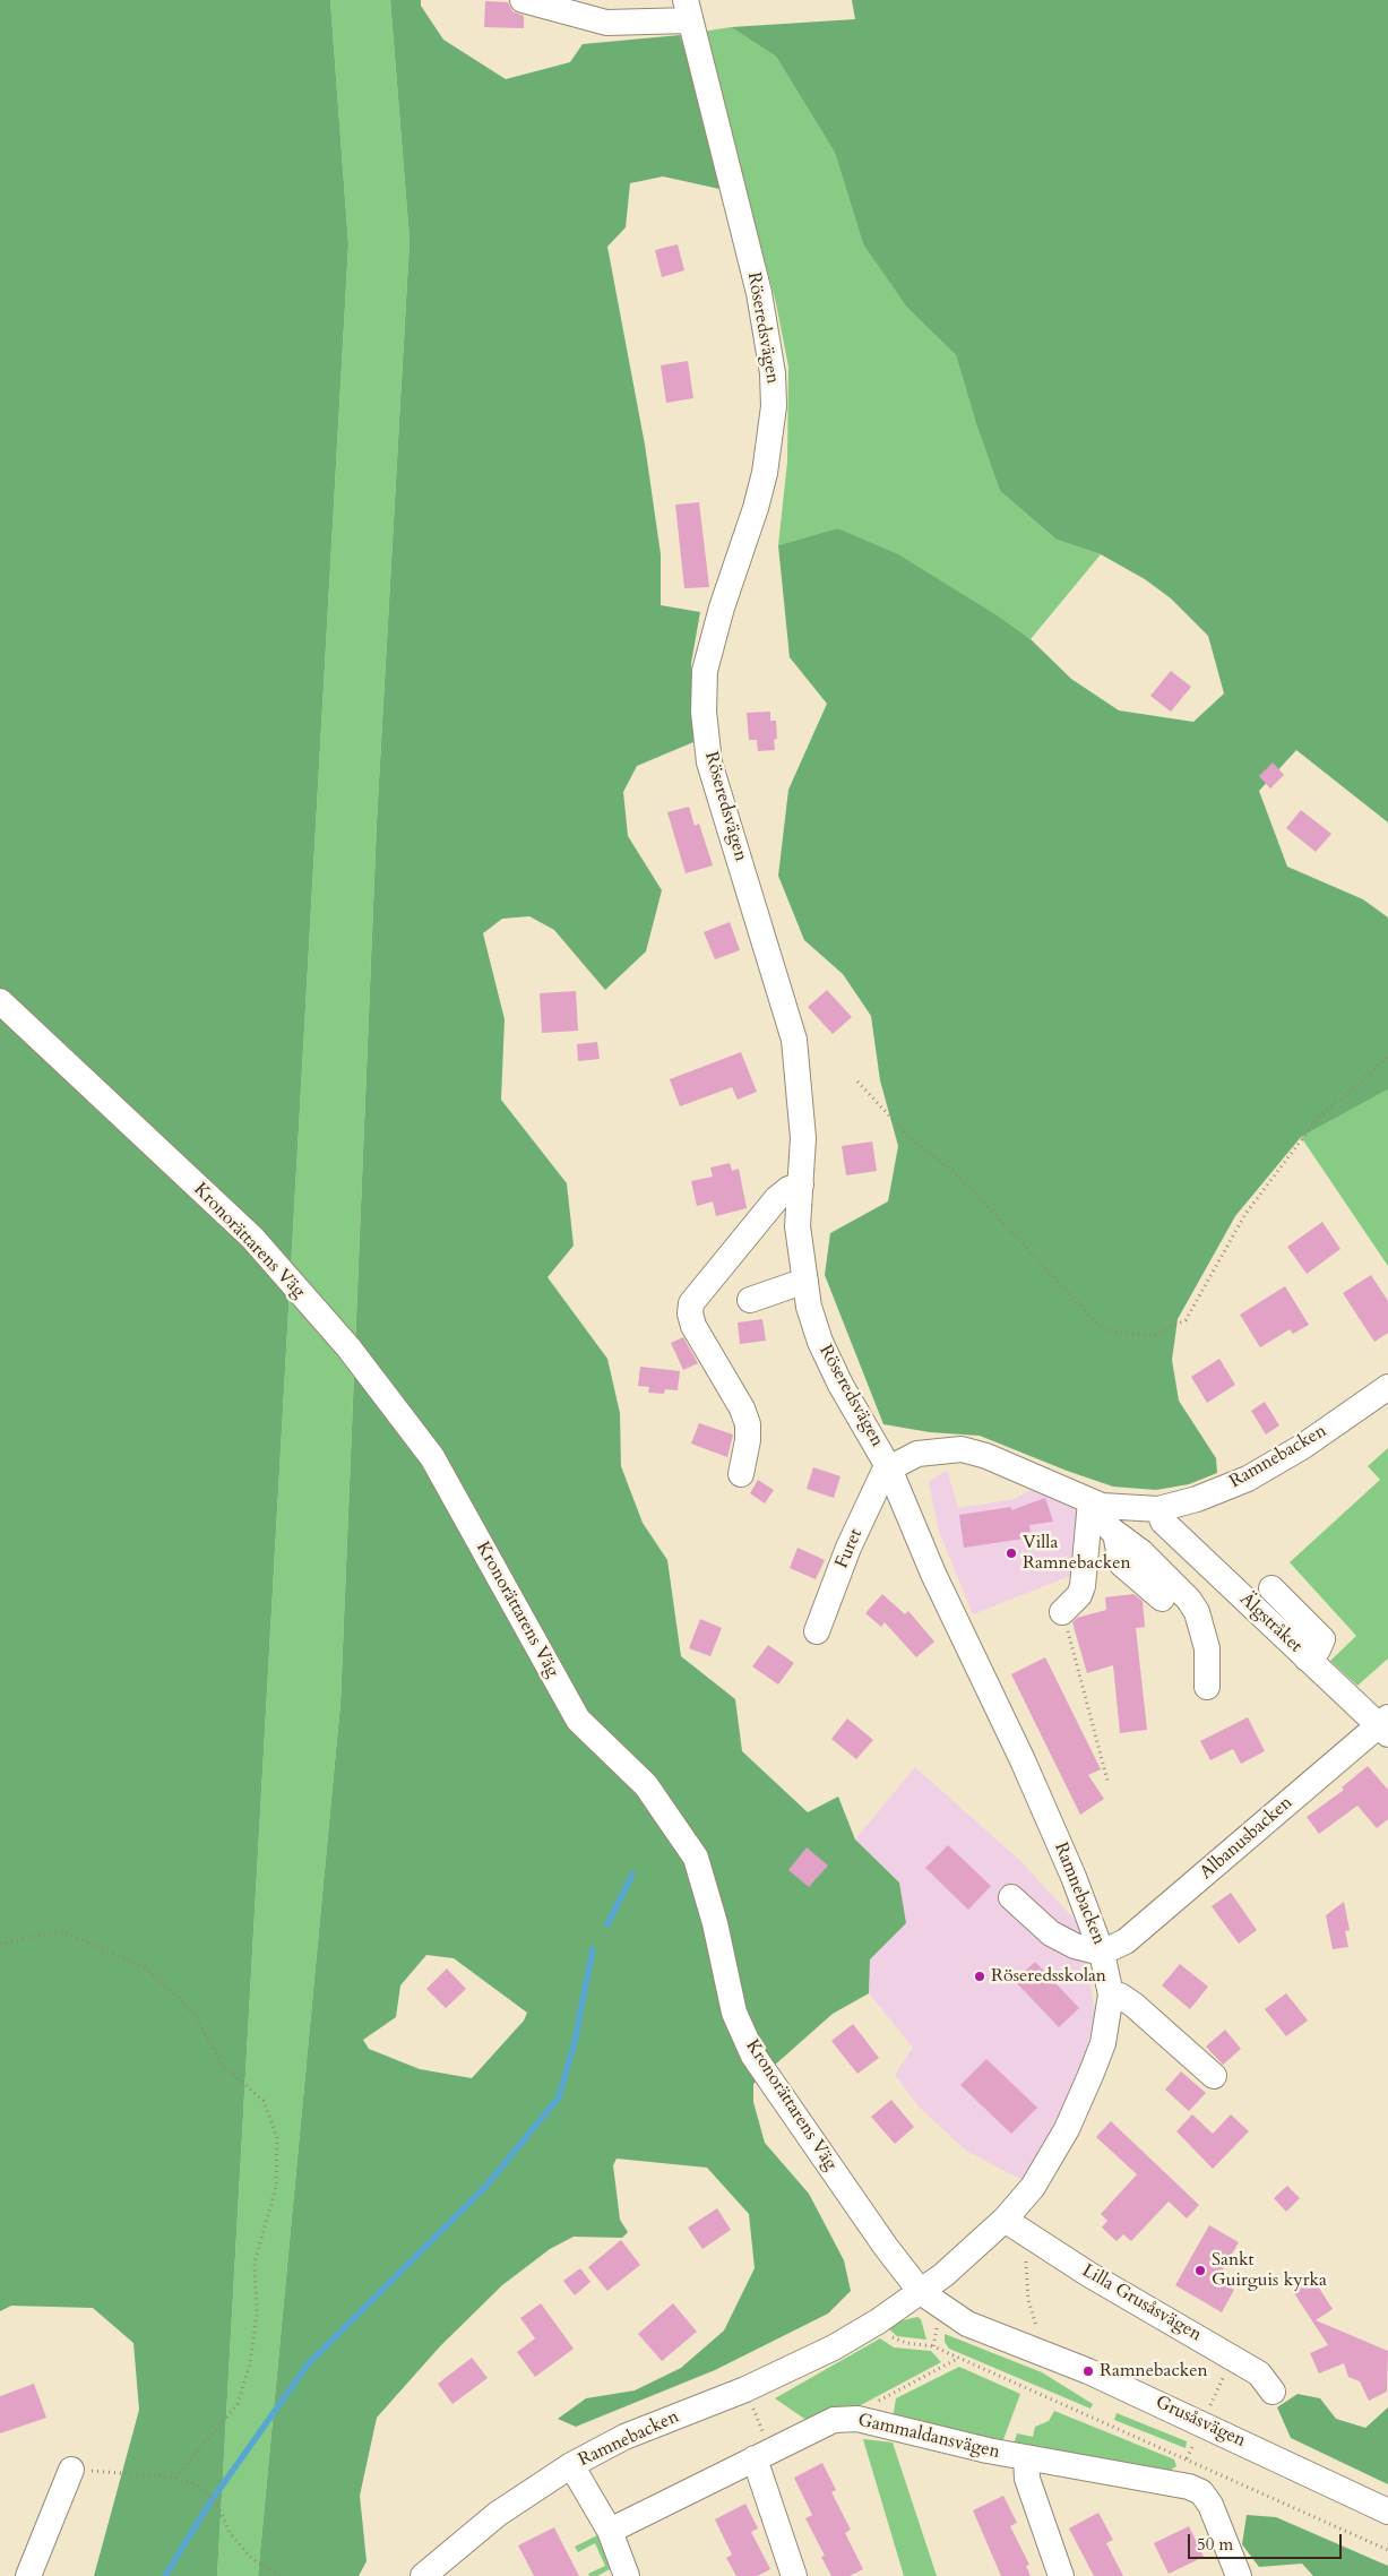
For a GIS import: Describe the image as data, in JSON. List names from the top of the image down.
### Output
{
  "streets": {
    "street": [
      "Röseredsvägen",
      "Kronorättarens Väg",
      "Ramnebacken",
      "Furet",
      "Älgstråket",
      "Albanusbacken",
      "Lilla Grusåsvägen",
      "Grusåsvägen",
      "Gammaldansvägen"
    ]
  },
  "crossings": [
    ["Röseredsvägen", "Ramnebacken"],
    ["Röseredsvägen", "Furet"],
    ["Kronorättarens Väg", "Ramnebacken"],
    ["Kronorättarens Väg", "Grusåsvägen"],
    ["Ramnebacken", "Furet"],
    ["Ramnebacken", "Älgstråket"],
    ["Ramnebacken", "Albanusbacken"],
    ["Ramnebacken", "Lilla Grusåsvägen"],
    ["Ramnebacken", "Grusåsvägen"],
    ["Älgstråket", "Albanusbacken"]
  ],
  "places": [
    "Villa Ramnebacken",
    "Röseredsskolan",
    "Sankt Guirguis kyrka",
    "Ramnebacken"
  ],
  "scale_bar": "50 m"
}
